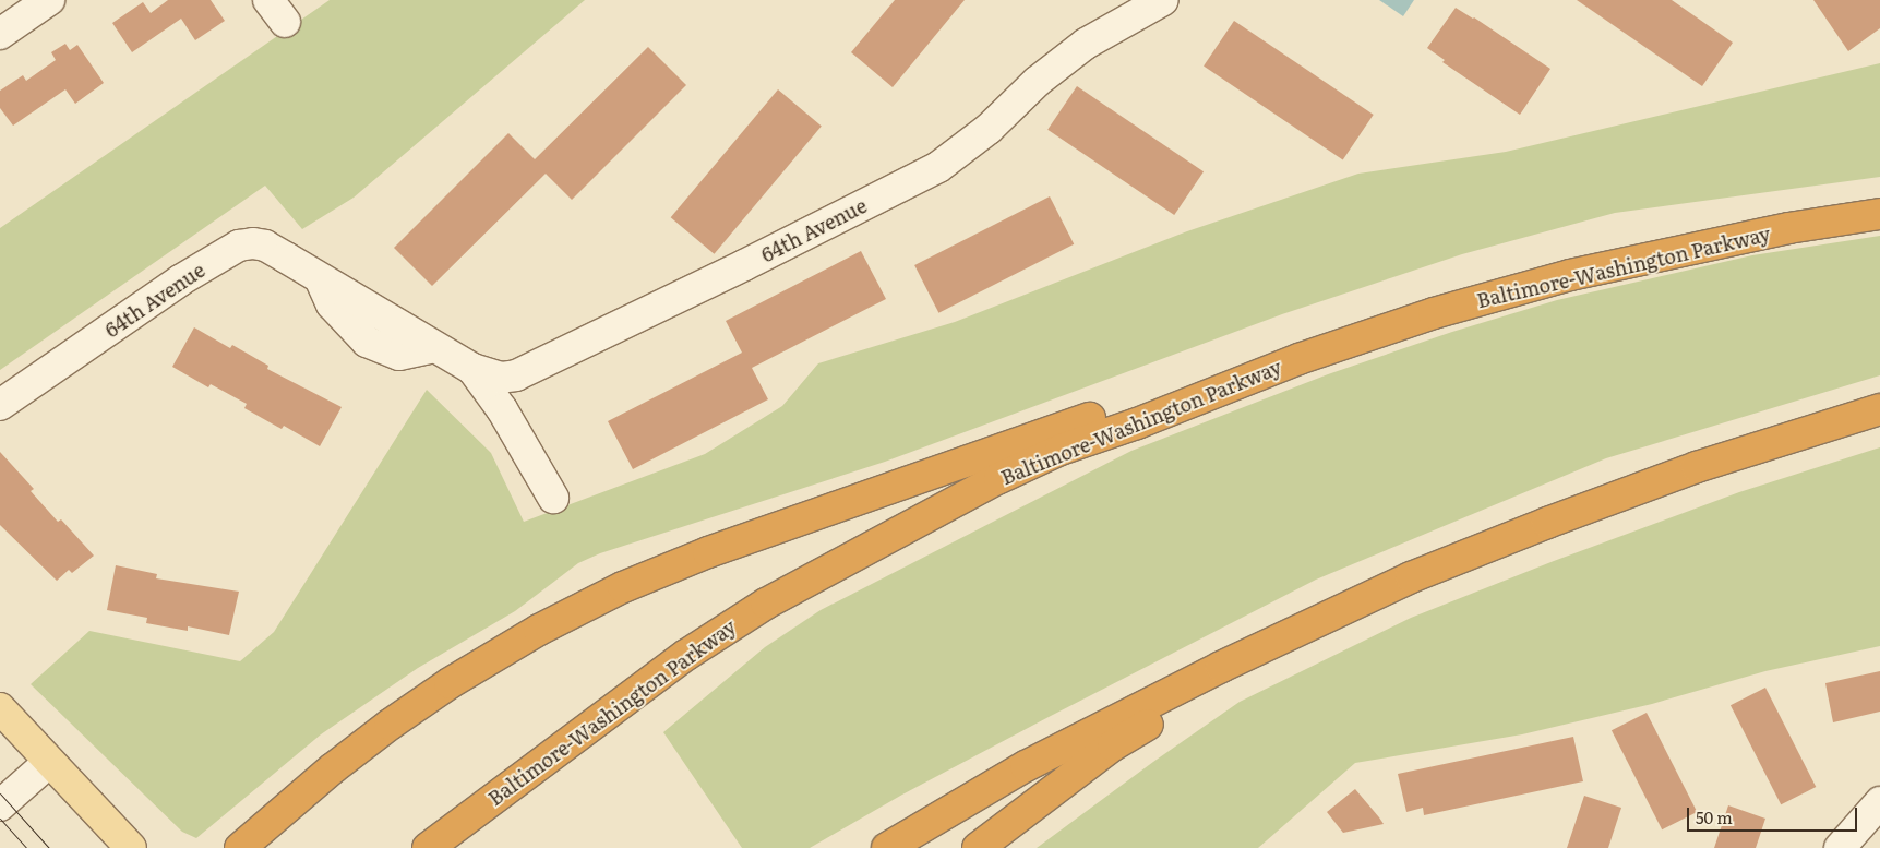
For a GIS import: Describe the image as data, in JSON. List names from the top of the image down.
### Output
{
  "streets": {
    "highway": ["Baltimore-Washington Parkway"],
    "street": ["64th Avenue"]
  },
  "scale_bar": "50 m"
}
